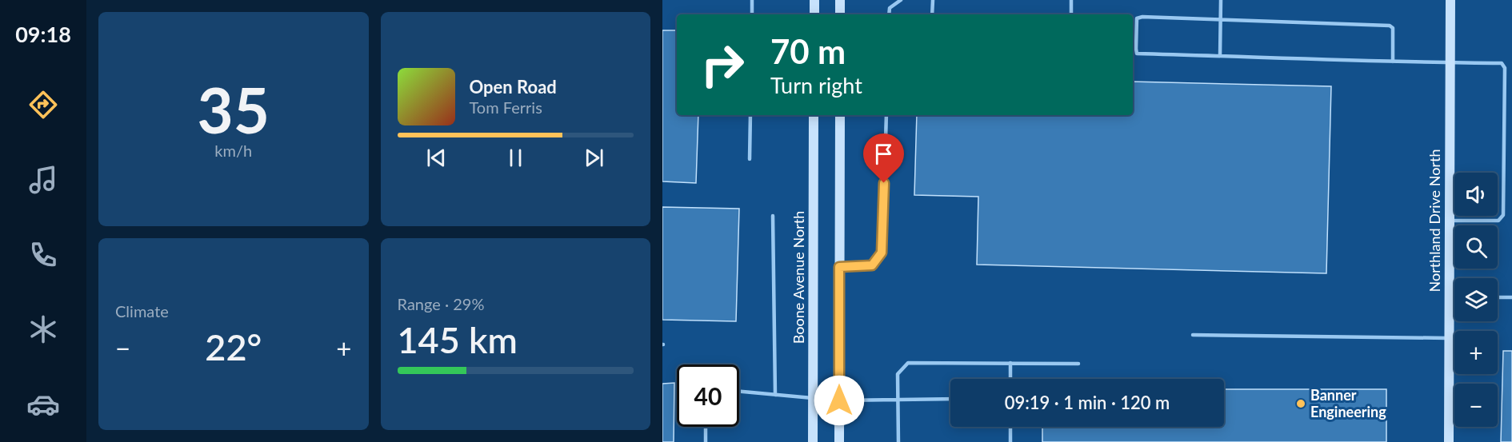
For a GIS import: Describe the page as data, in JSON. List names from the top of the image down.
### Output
{
  "streets": {
    "street": ["Northland Drive North", "Boone Avenue North"]
  },
  "places": ["Banner Engineering"],
  "page": {
    "tabs": "09:18",
    "tile": [
      ["35", "km/h"],
      "Climate",
      ["Range · 29%", "145 km"]
    ],
    "turn": ["70 m", "Turn right"],
    "song": ["Open Road", "Tom Ferris"],
    "map_buttons": ["+", "−"],
    "heat": ["−", "22°", "+"],
    "limit": "40",
    "trip": "09:19 · 1 min · 120 m"
  }
}
